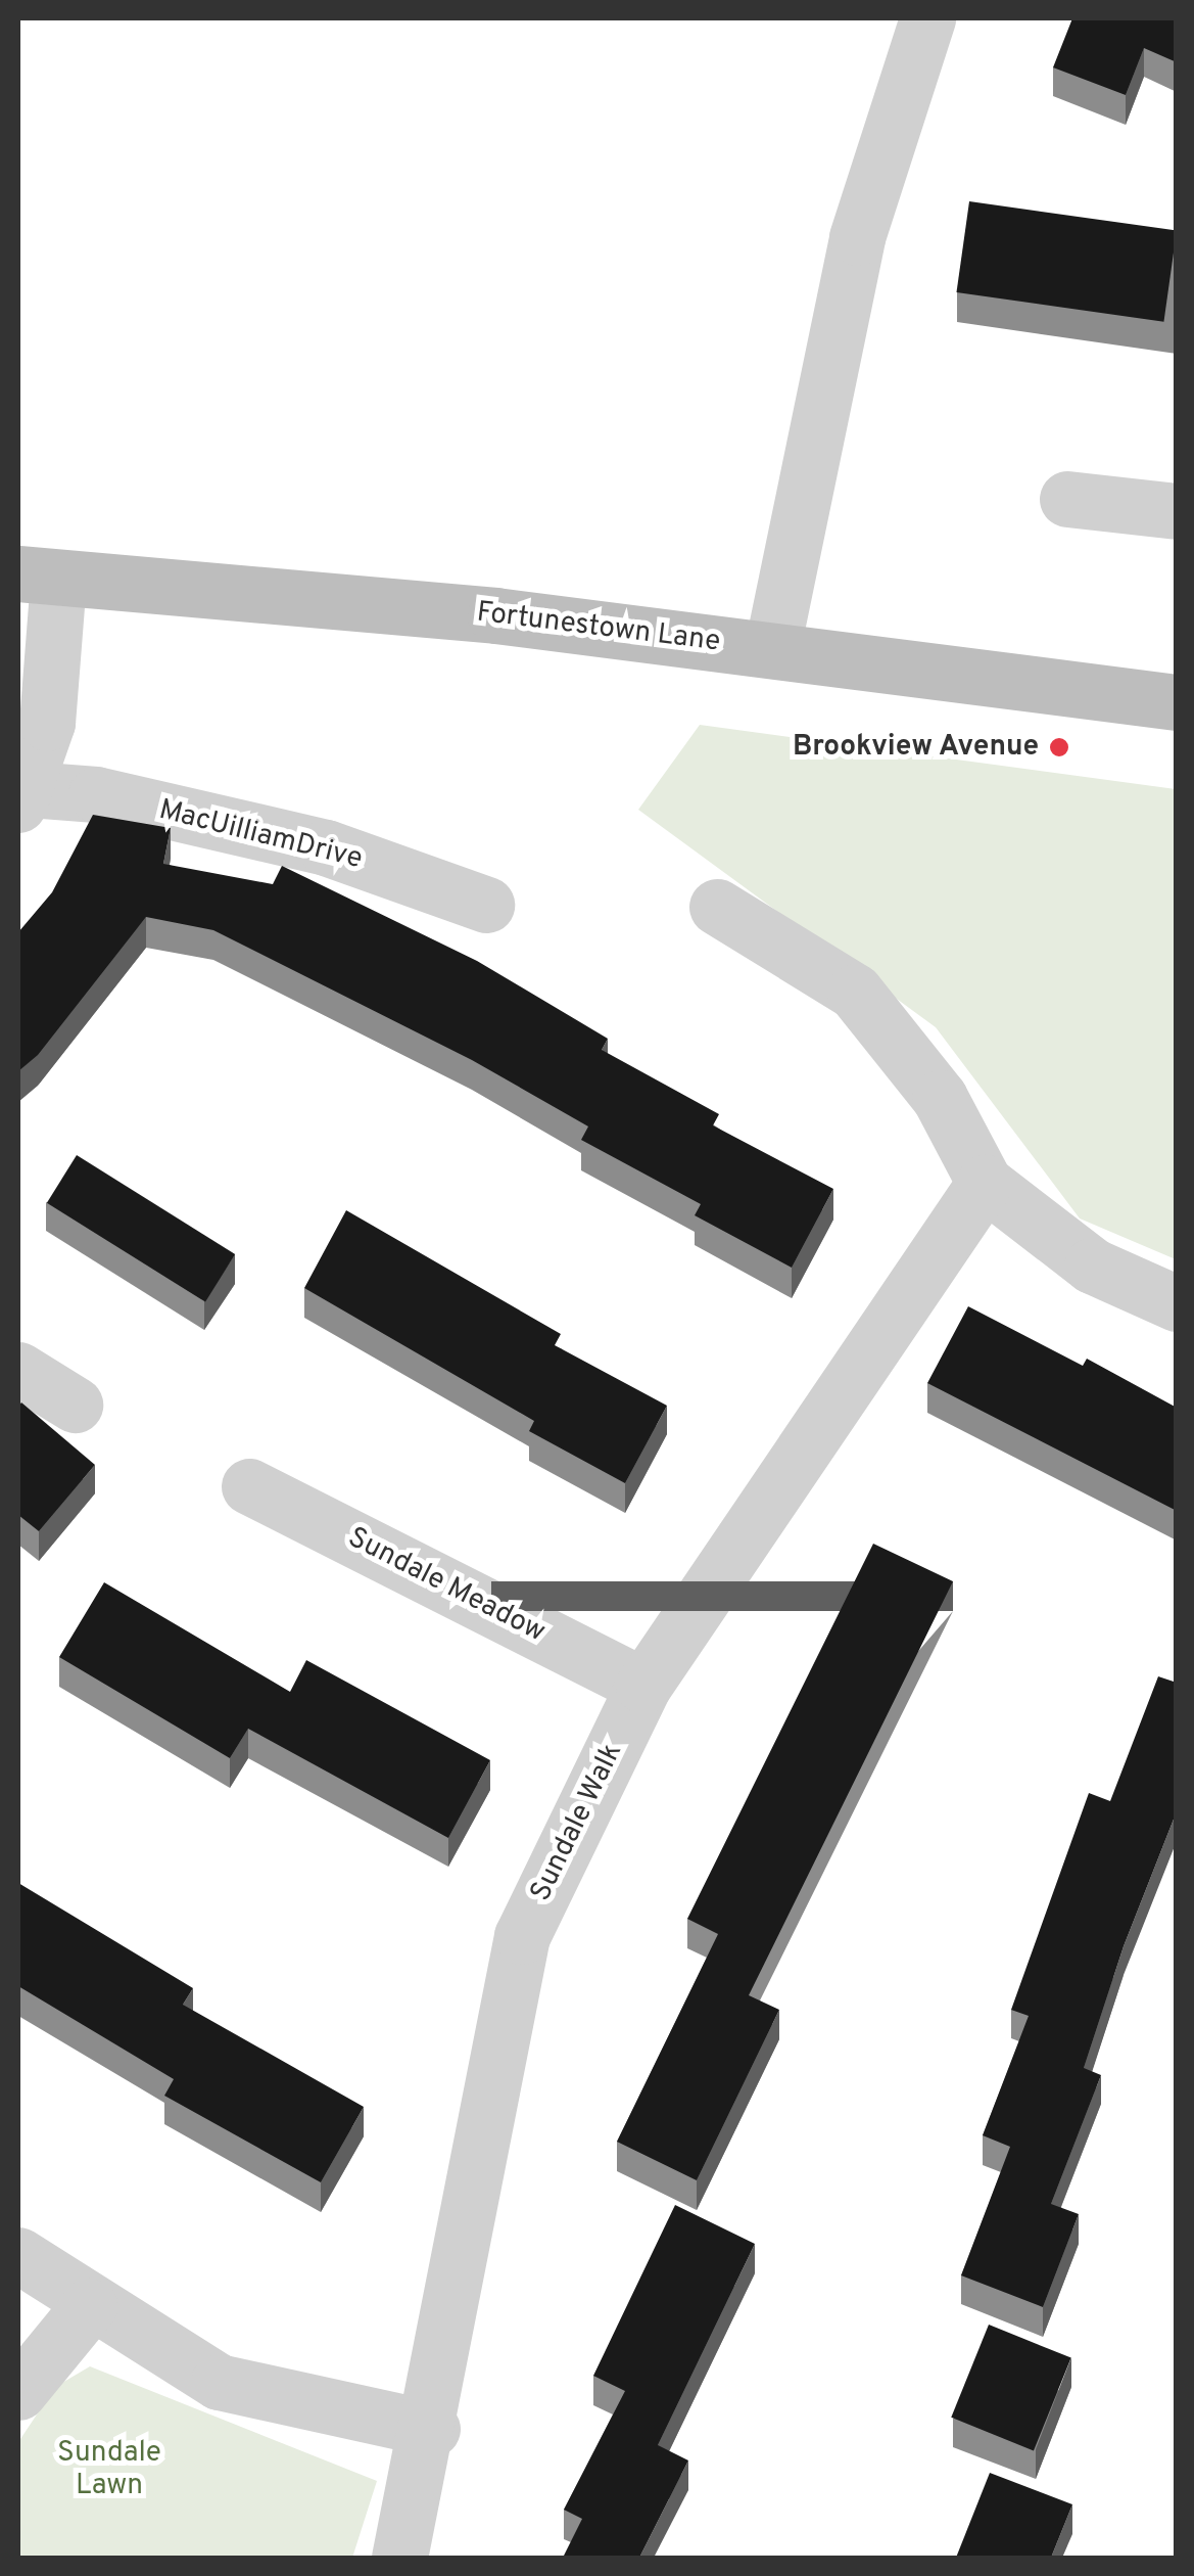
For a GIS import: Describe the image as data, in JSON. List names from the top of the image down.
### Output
{
  "streets": {
    "street": [
      "Fortunestown Lane",
      "MacUilliamDrive",
      "Sundale Meadow",
      "Sundale Walk"
    ]
  },
  "crossings": [
    ["Sundale Meadow", "Sundale Walk"]
  ],
  "parks": ["Sundale Lawn"],
  "places": ["Brookview Avenue"]
}
